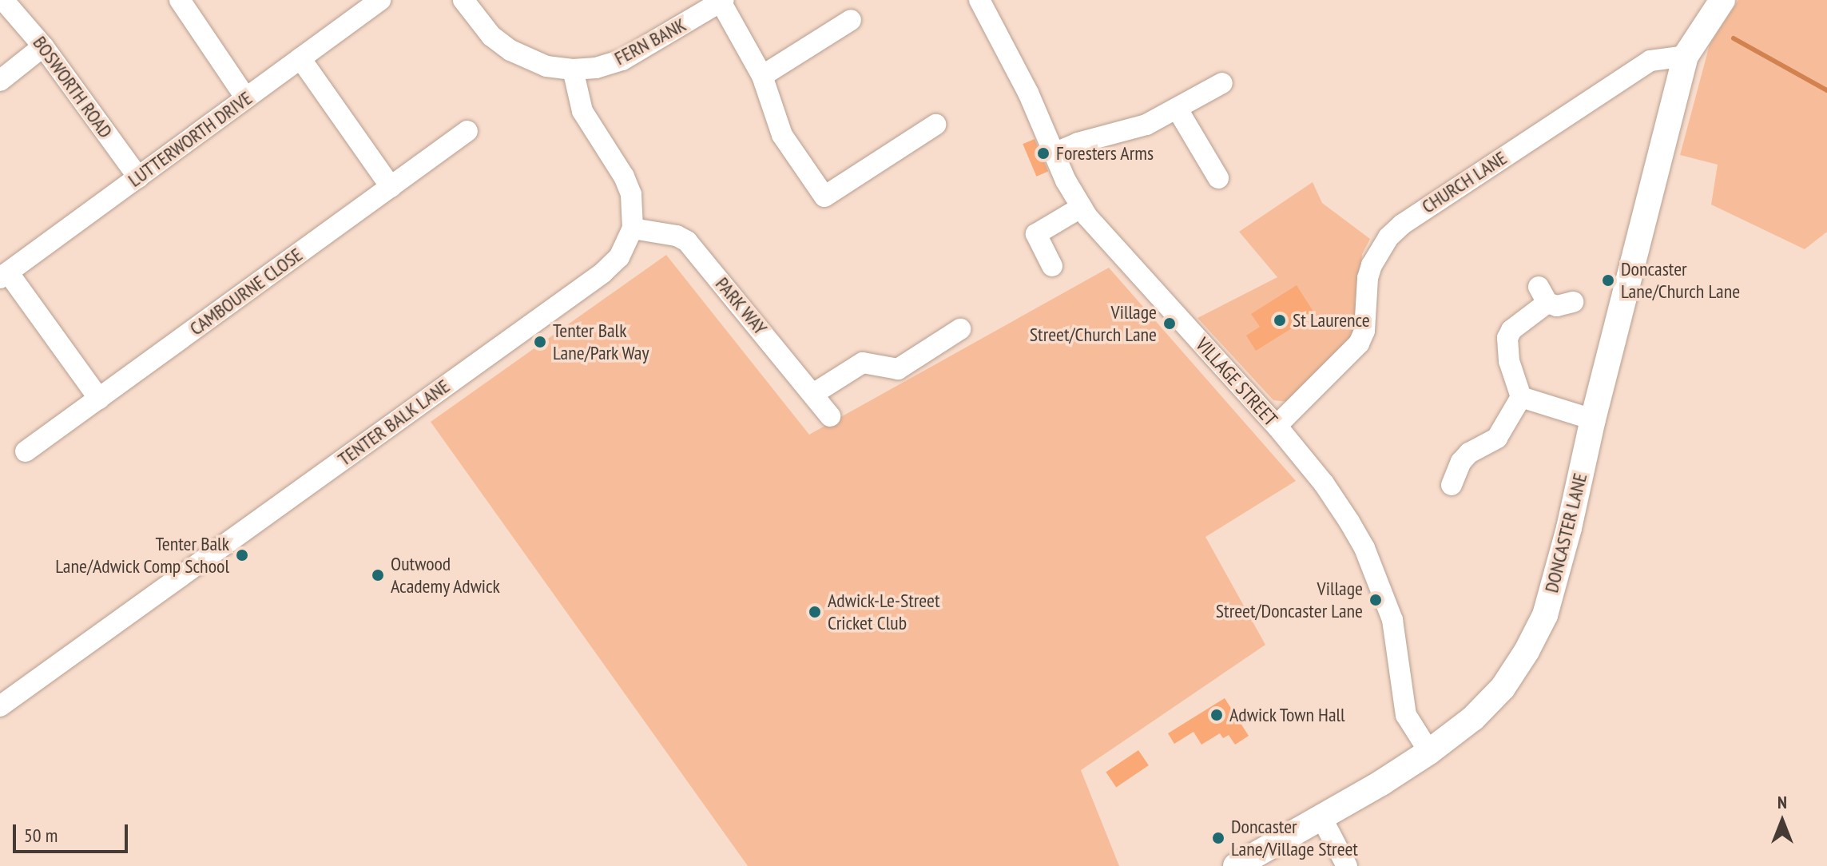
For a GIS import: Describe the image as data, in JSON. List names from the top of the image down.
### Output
{
  "streets": {
    "main road": ["DONCASTER LANE"],
    "street": [
      "FERN BANK",
      "BOSWORTH ROAD",
      "LUTTERWORTH DRIVE",
      "CHURCH LANE",
      "CAMBOURNE CLOSE",
      "PARK WAY",
      "VILLAGE STREET",
      "TENTER BALK LANE"
    ]
  },
  "crossings": [
    ["FERN BANK", "TENTER BALK LANE"],
    ["BOSWORTH ROAD", "LUTTERWORTH DRIVE"],
    ["CHURCH LANE", "VILLAGE STREET"],
    ["CHURCH LANE", "DONCASTER LANE"],
    ["PARK WAY", "TENTER BALK LANE"],
    ["VILLAGE STREET", "DONCASTER LANE"]
  ],
  "places": [
    "Foresters Arms",
    "Doncaster Lane/Church Lane",
    "St Laurence",
    "Village Street/Church Lane",
    "Tenter Balk Lane/Park Way",
    "Tenter Balk Lane/Adwick Comp School",
    "Outwood Academy Adwick",
    "Village Street/Doncaster Lane",
    "Adwick-Le-Street Cricket Club",
    "Adwick Town Hall",
    "Doncaster Lane/Village Street"
  ],
  "scale_bar": "50 m",
  "north": "top"
}
